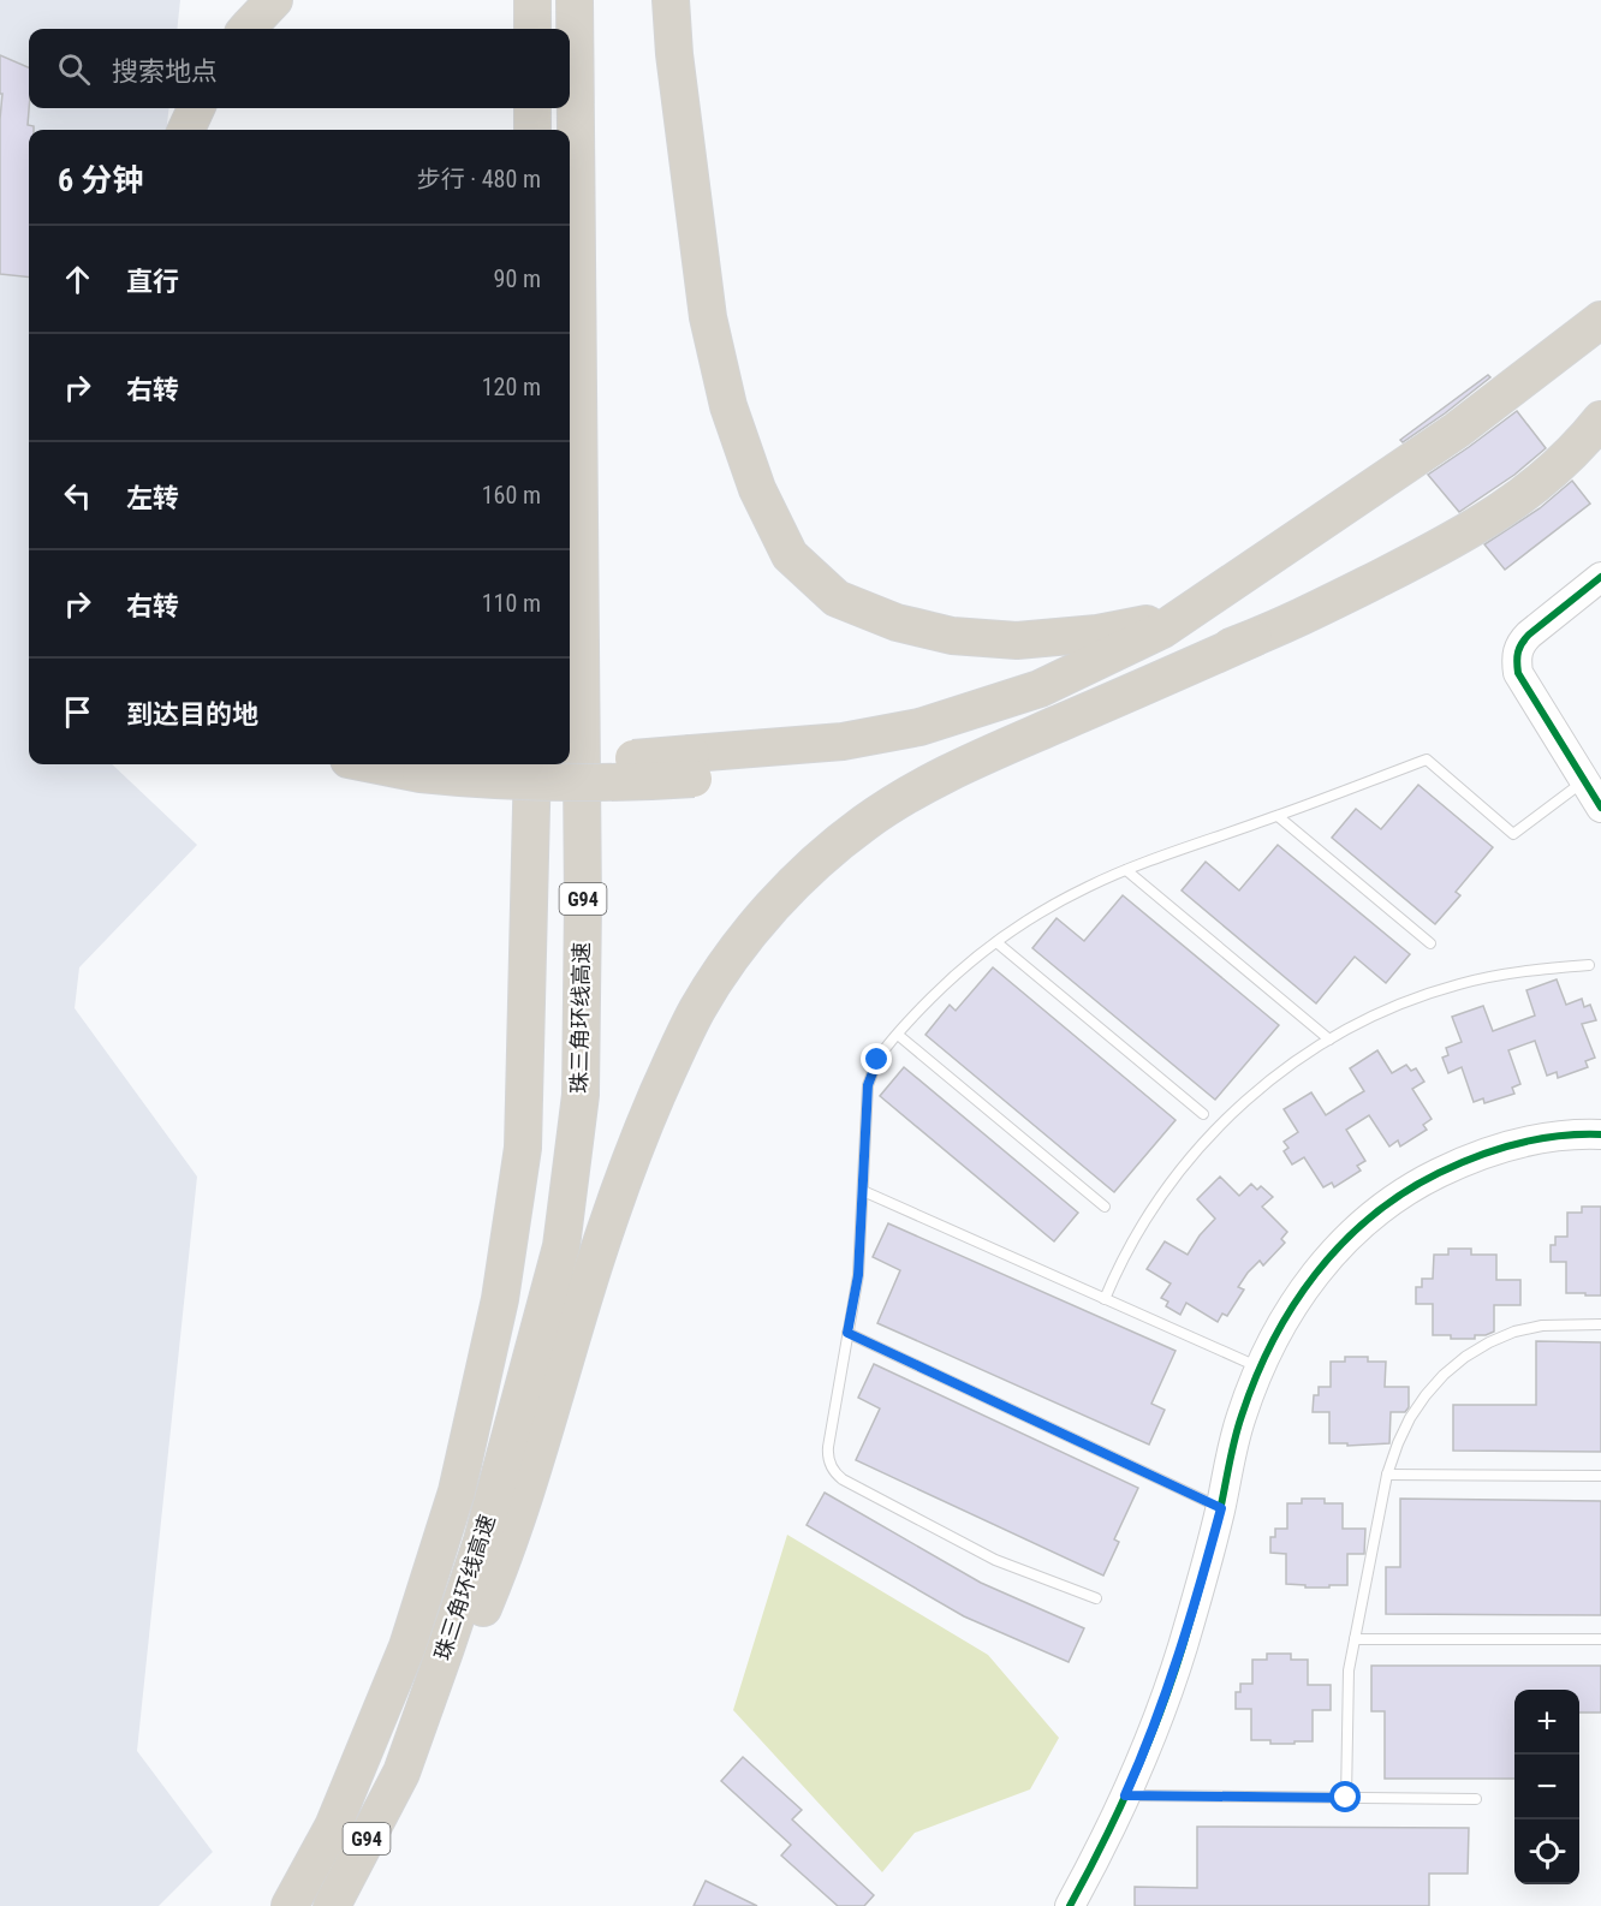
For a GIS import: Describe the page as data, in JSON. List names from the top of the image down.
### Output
{
  "streets": {
    "highway": ["G94", "珠三角环线高速"]
  },
  "page": {
    "search": "搜索地点",
    "heading": ["6 分钟", "步行 · 480 m"],
    "list": [
      ["直行", "90 m"],
      ["右转", "120 m"],
      ["左转", "160 m"],
      ["右转", "110 m"],
      "到达目的地"
    ],
    "map_buttons": ["+", "−"]
  }
}
